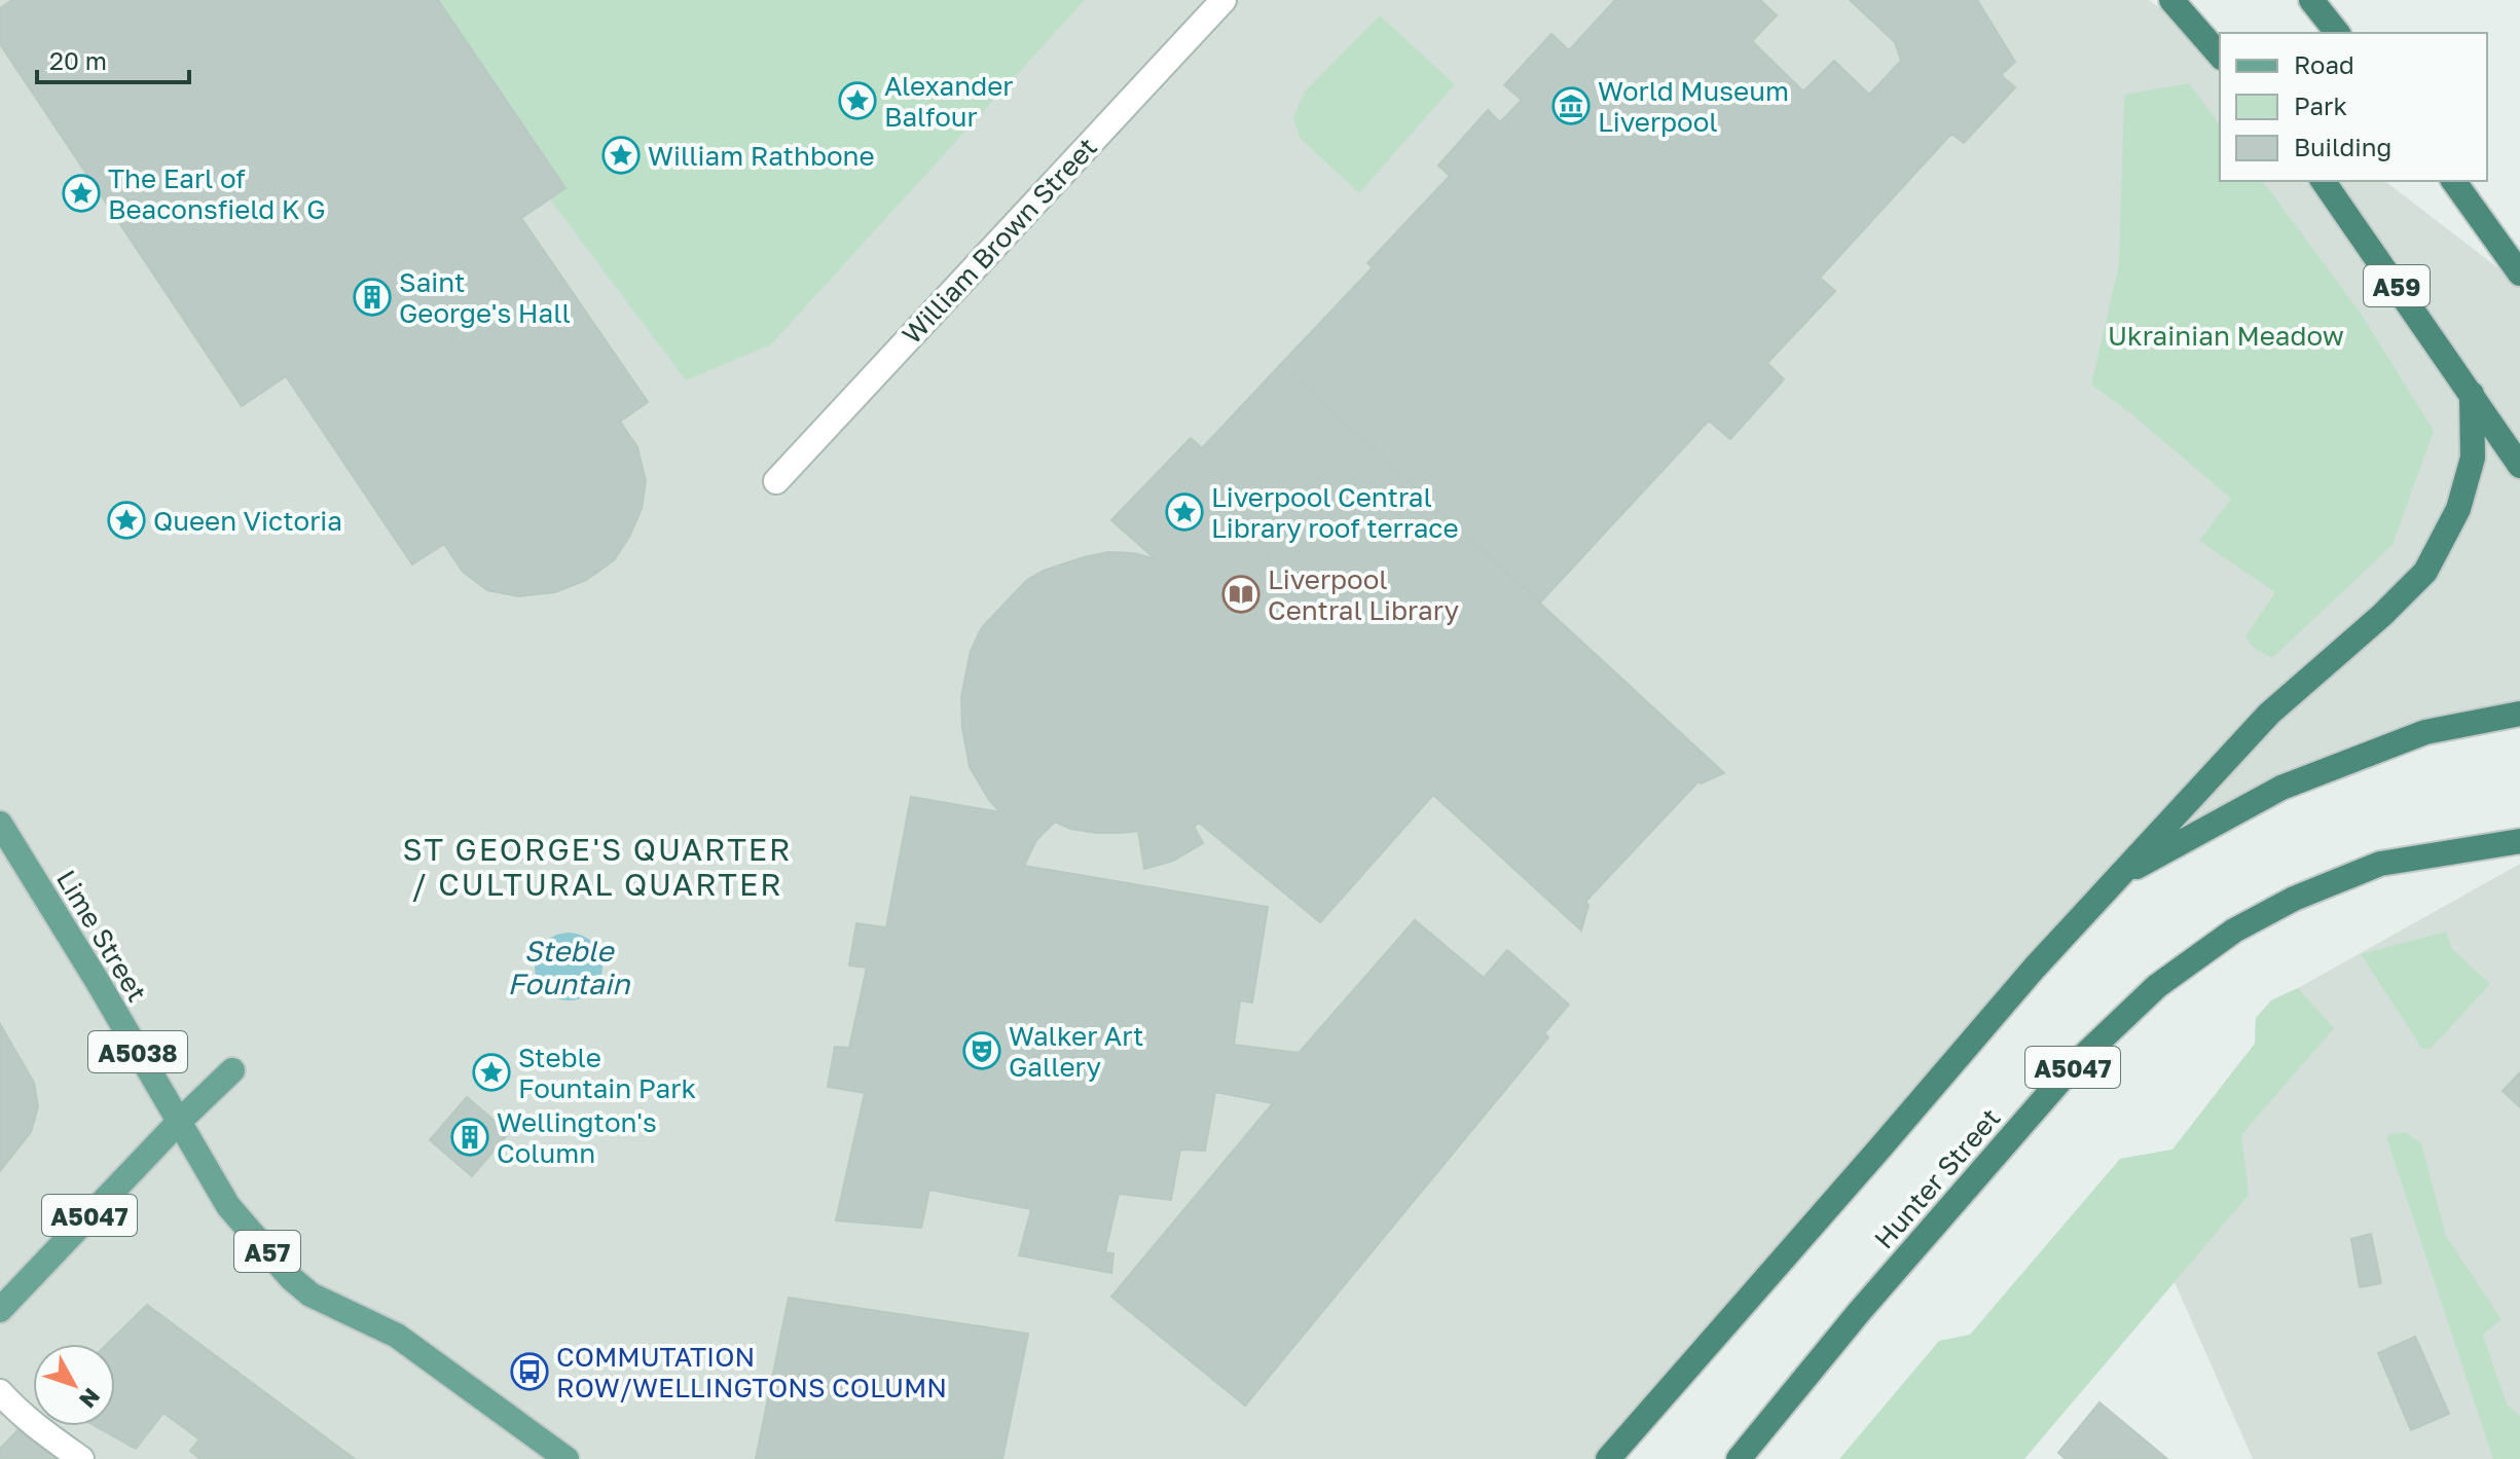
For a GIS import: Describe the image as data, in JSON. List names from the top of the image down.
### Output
{
  "streets": {
    "highway": ["A59", "A5047", "Hunter Street"],
    "main road": ["Lime Street", "A5038", "A57"],
    "street": ["William Brown Street"]
  },
  "crossings": [
    ["Lime Street", "A5047"],
    ["Lime Street", "A57"],
    ["A5047", "A57"]
  ],
  "districts": ["ST GEORGE'S QUARTER / CULTURAL QUARTER"],
  "water": ["Steble Fountain"],
  "parks": ["Ukrainian Meadow"],
  "places": {
    "place": [
      "Alexander Balfour",
      "William Rathbone",
      "The Earl of Beaconsfield K G",
      "Liverpool Central Library roof terrace",
      "Queen Victoria",
      "Steble Fountain Park"
    ],
    "museum": ["World Museum Liverpool"],
    "building": ["Saint George's Hall", "Wellington's Column"],
    "library": ["Liverpool Central Library"],
    "theatre": ["Walker Art Gallery"],
    "bus stop": ["COMMUTATION ROW/WELLINGTONS COLUMN"]
  },
  "legend": ["Road", "Park", "Building"],
  "scale_bar": "20 m",
  "north": "bottom right"
}
